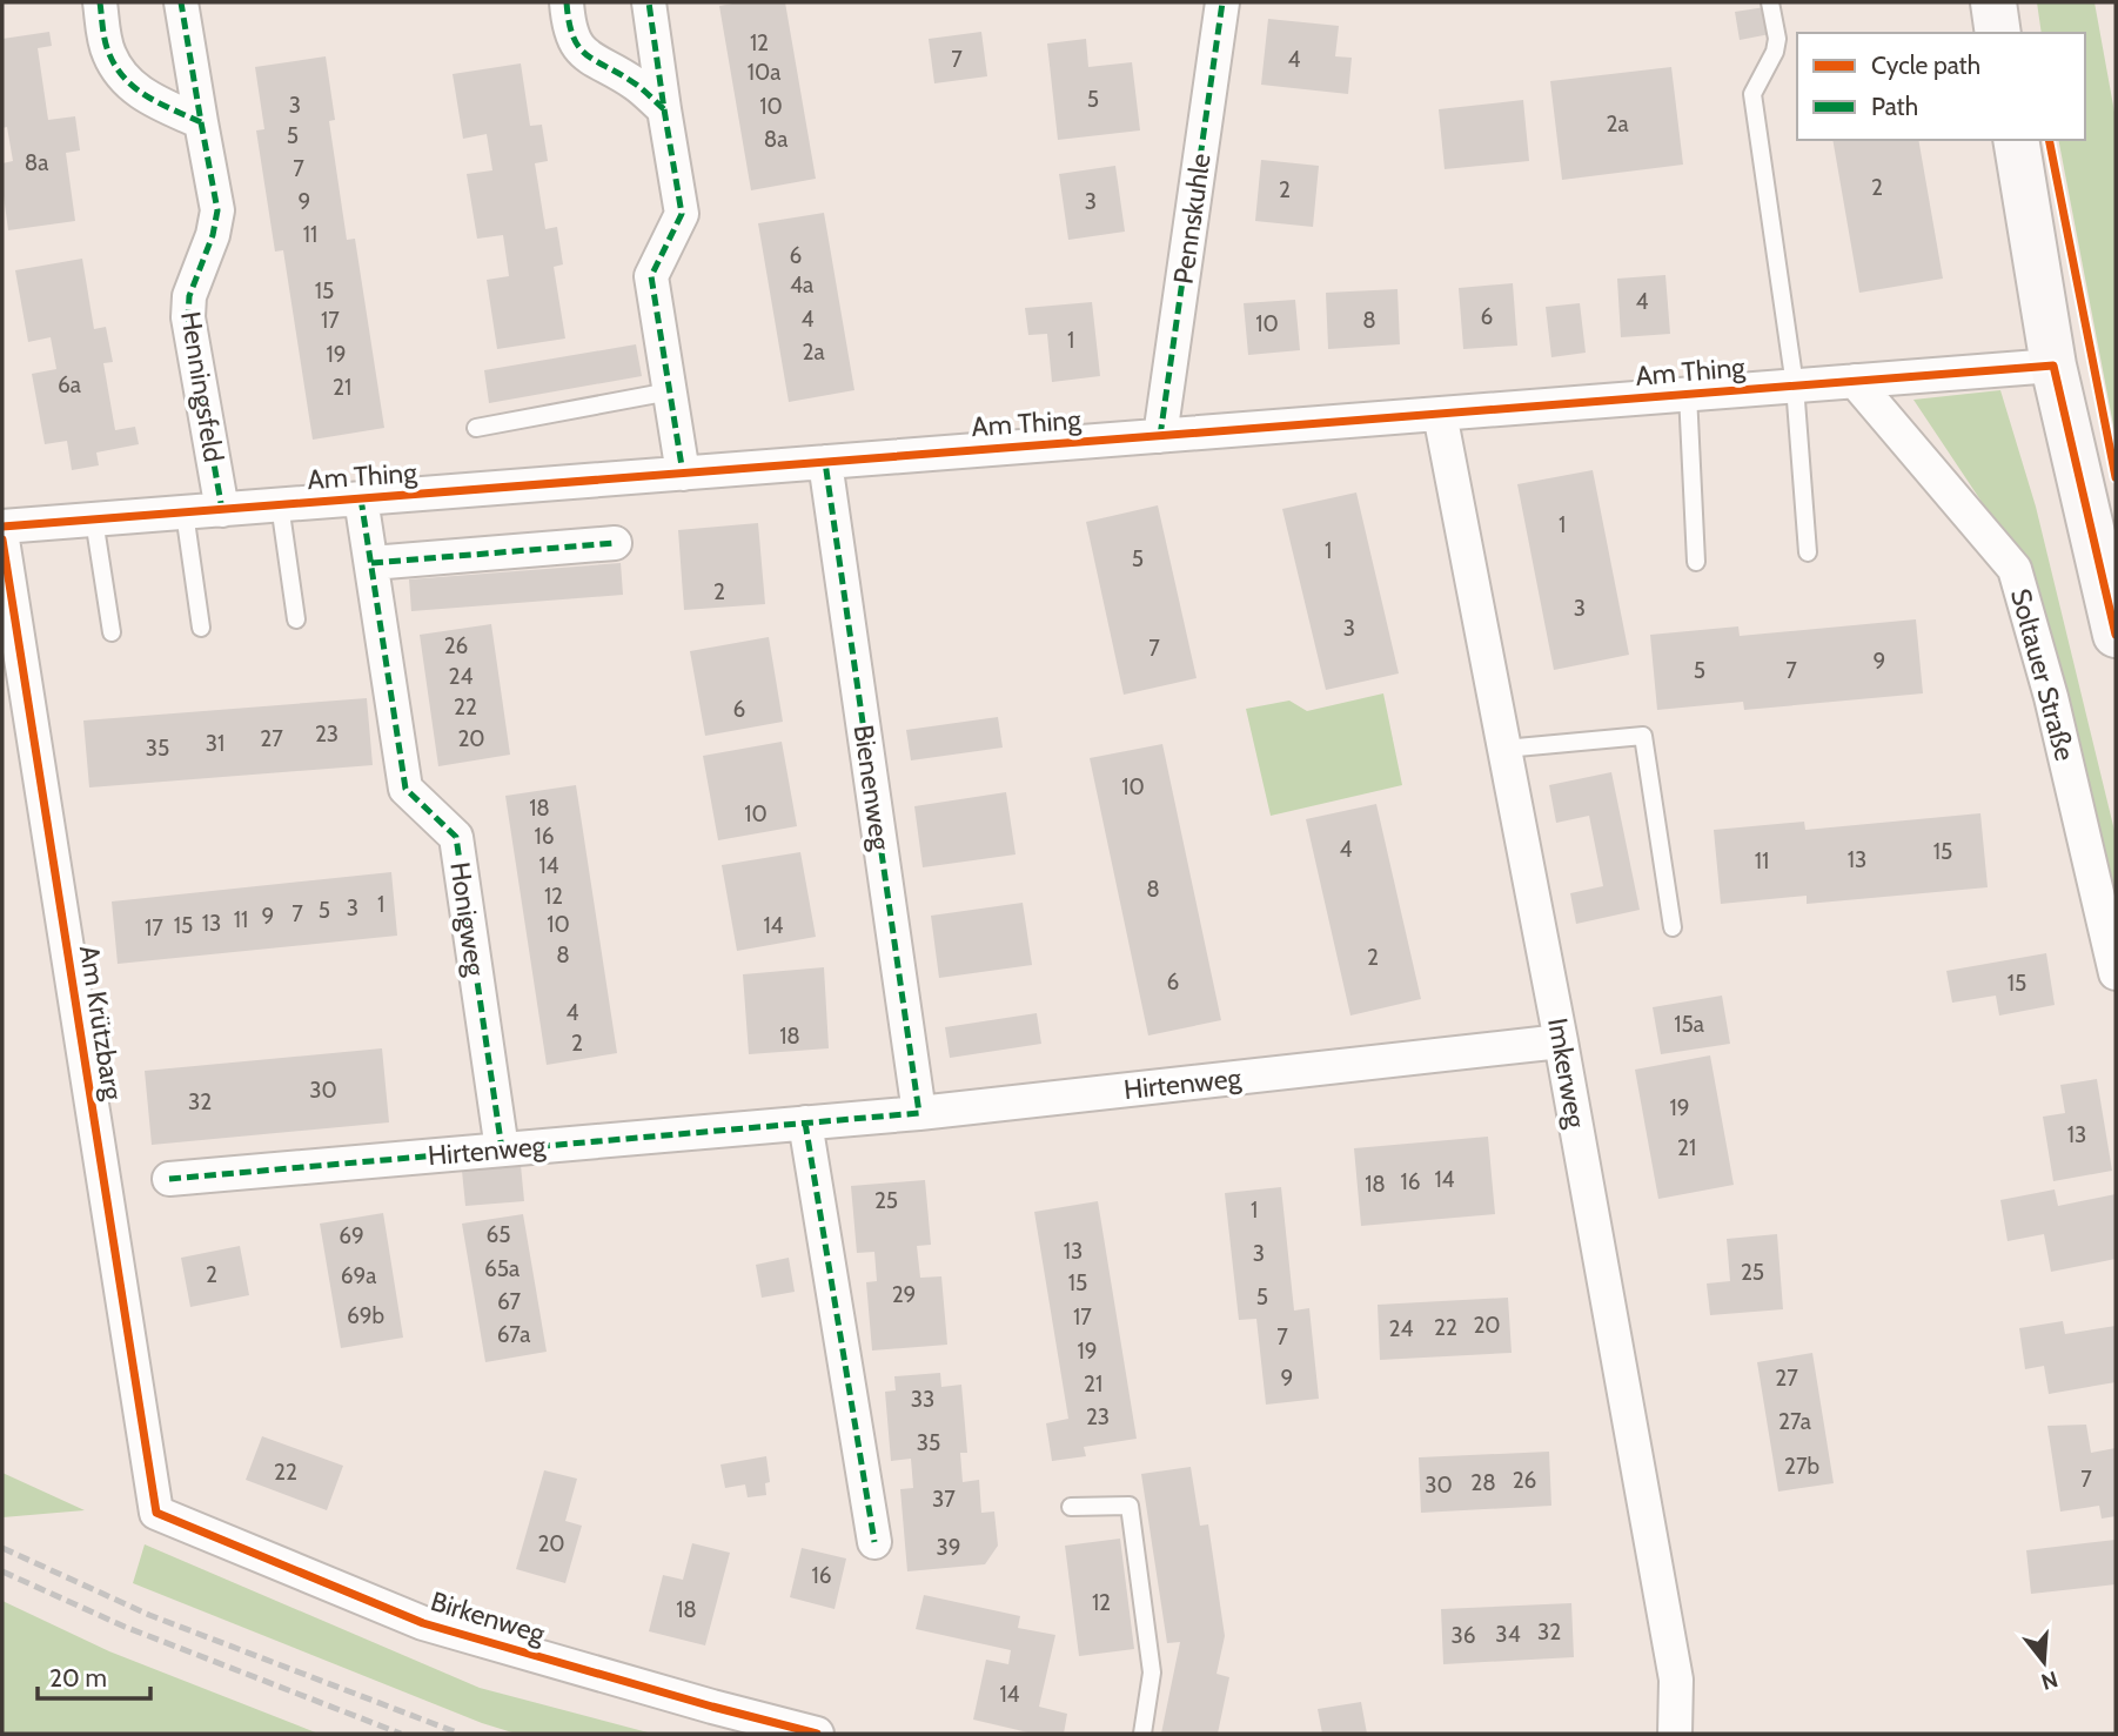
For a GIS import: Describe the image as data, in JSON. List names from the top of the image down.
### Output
{
  "streets": {
    "street": [
      "Pennskuhle",
      "Am Thing",
      "Henningsfeld",
      "Soltauer Straße",
      "Bienenweg",
      "Honigweg",
      "Am Krützbarg",
      "Imkerweg",
      "Hirtenweg",
      "Birkenweg"
    ]
  },
  "crossings": [
    ["Pennskuhle", "Am Thing"],
    ["Am Thing", "Henningsfeld"],
    ["Am Thing", "Soltauer Straße"],
    ["Am Thing", "Bienenweg"],
    ["Am Thing", "Honigweg"],
    ["Am Thing", "Imkerweg"],
    ["Bienenweg", "Hirtenweg"],
    ["Honigweg", "Hirtenweg"],
    ["Am Krützbarg", "Birkenweg"],
    ["Imkerweg", "Hirtenweg"]
  ],
  "house_numbers": [
    "12",
    "7",
    "4",
    "10a",
    "5",
    "3",
    "10",
    "2a",
    "5",
    "8a",
    "8a",
    "7",
    "2",
    "2",
    "9",
    "3",
    "11",
    "6",
    "4a",
    "15",
    "4",
    "6",
    "4",
    "17",
    "8",
    "10",
    "1",
    "2a",
    "19",
    "6a",
    "21",
    "1",
    "1",
    "5",
    "2",
    "3",
    "3",
    "26",
    "7",
    "9",
    "5",
    "7",
    "24",
    "22",
    "6",
    "23",
    "27",
    "20",
    "31",
    "35",
    "10",
    "18",
    "10",
    "16",
    "4",
    "15",
    "13",
    "11",
    "14",
    "8",
    "12",
    "1",
    "3",
    "5",
    "7",
    "9",
    "11",
    "13",
    "10",
    "15",
    "14",
    "17",
    "8",
    "2",
    "6",
    "15",
    "4",
    "15a",
    "18",
    "2",
    "30",
    "32",
    "19",
    "13",
    "21",
    "14",
    "16",
    "18",
    "25",
    "1",
    "65",
    "69",
    "13",
    "3",
    "65a",
    "25",
    "2",
    "69a",
    "15",
    "29",
    "5",
    "67",
    "69b",
    "17",
    "20",
    "22",
    "24",
    "67a",
    "7",
    "19",
    "9",
    "27",
    "21",
    "33",
    "23",
    "27a",
    "35",
    "27b",
    "22",
    "7",
    "26",
    "28",
    "30",
    "37",
    "20",
    "39",
    "16",
    "12",
    "18",
    "32",
    "34",
    "36",
    "14"
  ],
  "legend": ["Cycle path", "Path"],
  "scale_bar": "20 m",
  "north": "bottom"
}
